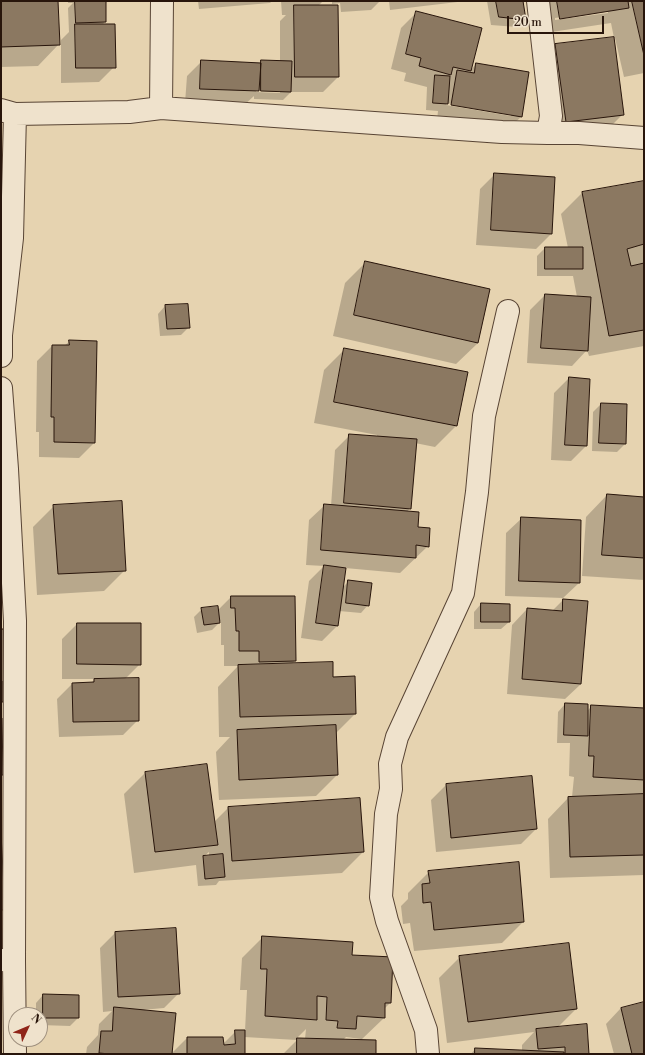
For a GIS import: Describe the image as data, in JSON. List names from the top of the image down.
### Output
{
  "scale_bar": "20 m",
  "north": "top right"
}
